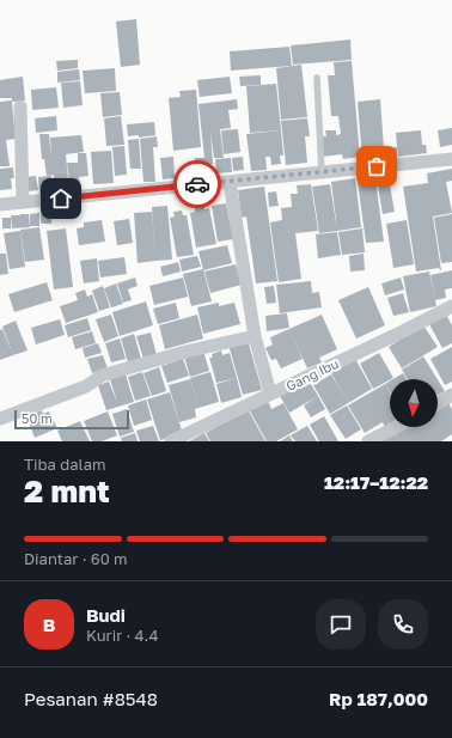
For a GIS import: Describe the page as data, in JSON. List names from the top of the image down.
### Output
{
  "streets": {
    "street": ["Gang Ibu"]
  },
  "scale_bar": "50 m",
  "north": "bottom",
  "page": {
    "scale": "50 m",
    "heading": ["2 mnt", "Tiba dalam", "12:17–12:22"],
    "panel": [
      "Budi",
      "Kurir · 4.4",
      "Pesanan #8548",
      "Rp 187,000"
    ],
    "bar": "Diantar · 60 m",
    "round": "B"
  }
}
